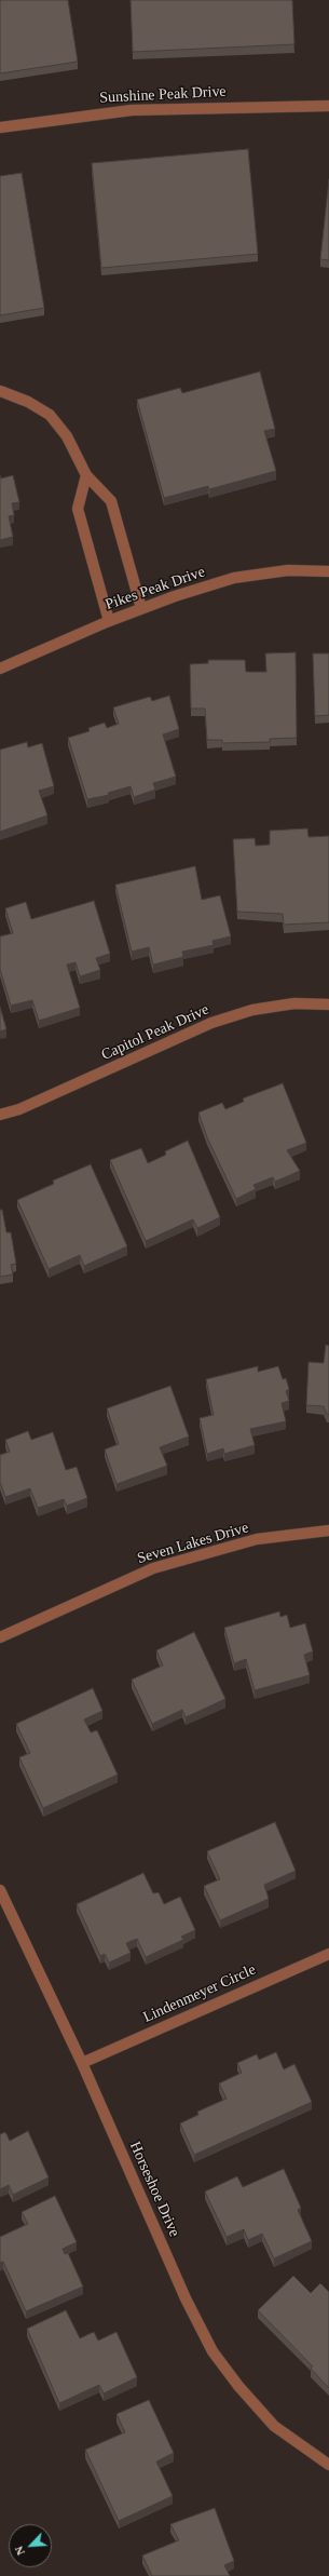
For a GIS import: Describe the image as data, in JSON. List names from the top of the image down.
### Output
{
  "streets": {
    "street": [
      "Sunshine Peak Drive",
      "Pikes Peak Drive",
      "Capitol Peak Drive",
      "Seven Lakes Drive",
      "Lindenmeyer Circle",
      "Horseshoe Drive"
    ]
  },
  "crossings": [
    ["Lindenmeyer Circle", "Horseshoe Drive"]
  ],
  "north": "bottom left"
}
